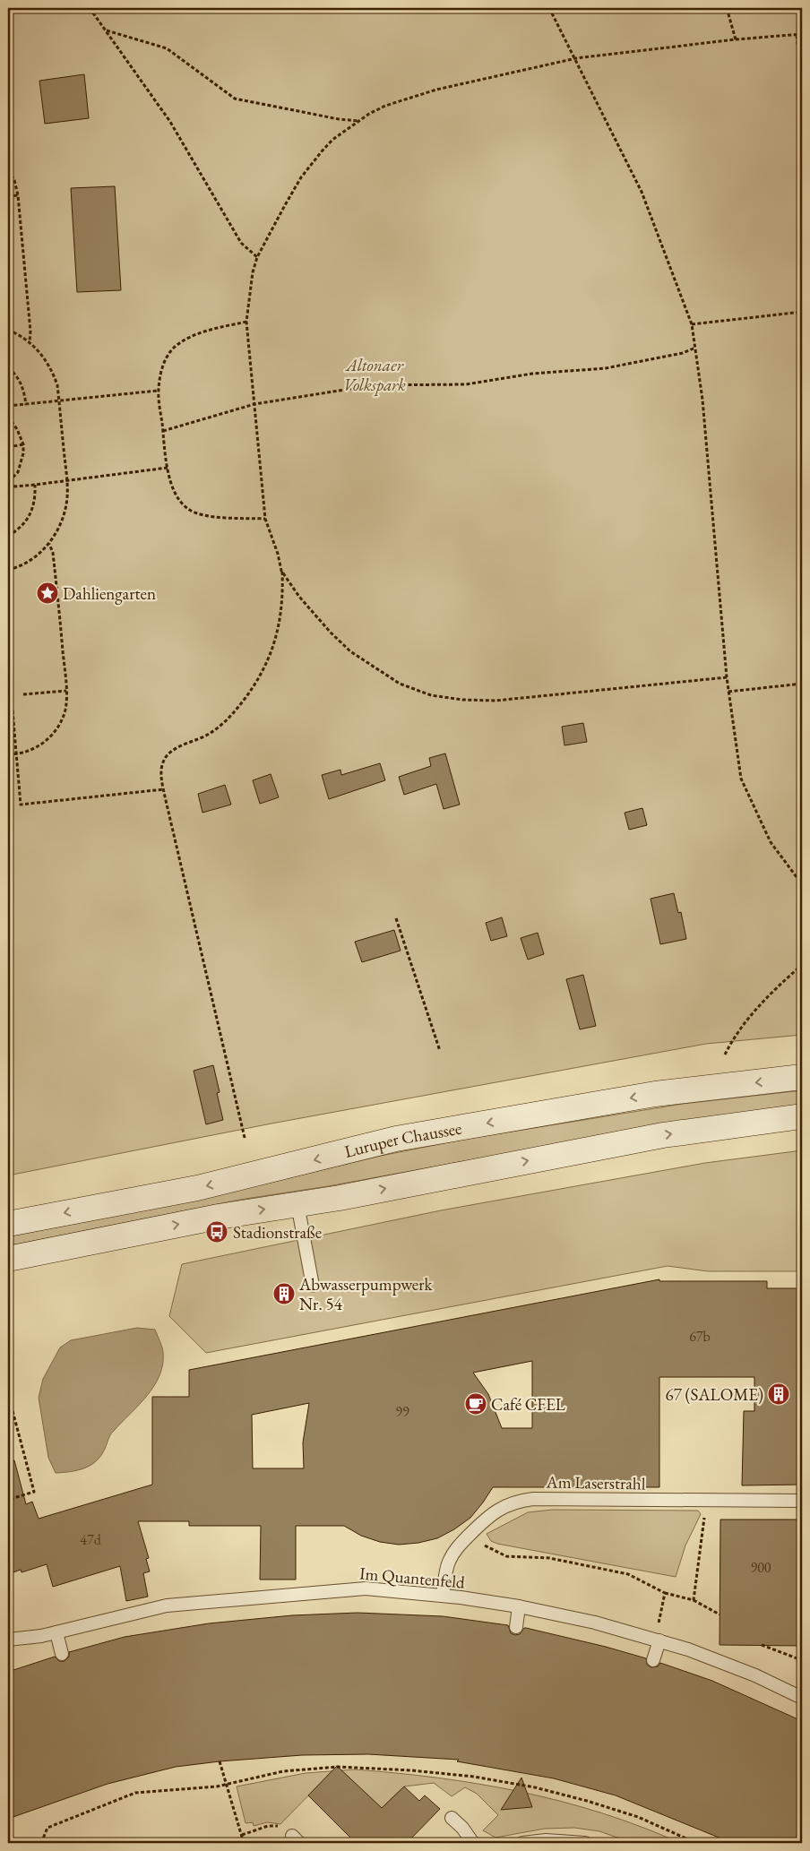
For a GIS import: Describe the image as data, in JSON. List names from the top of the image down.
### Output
{
  "streets": {
    "main road": ["Luruper Chaussee"],
    "lane": ["Am Laserstrahl", "Im Quantenfeld"]
  },
  "crossings": [
    ["Am Laserstrahl", "Im Quantenfeld"]
  ],
  "parks": ["Altonaer Volkspark"],
  "places": {
    "place": ["Dahliengarten"],
    "bus stop": ["Stadionstraße"],
    "building": ["Abwasserpumpwerk Nr. 54", "67 (SALOME)"],
    "cafe": ["Café CFEL"]
  },
  "house_numbers": [
    "67b",
    "99",
    "47d",
    "900"
  ]
}
